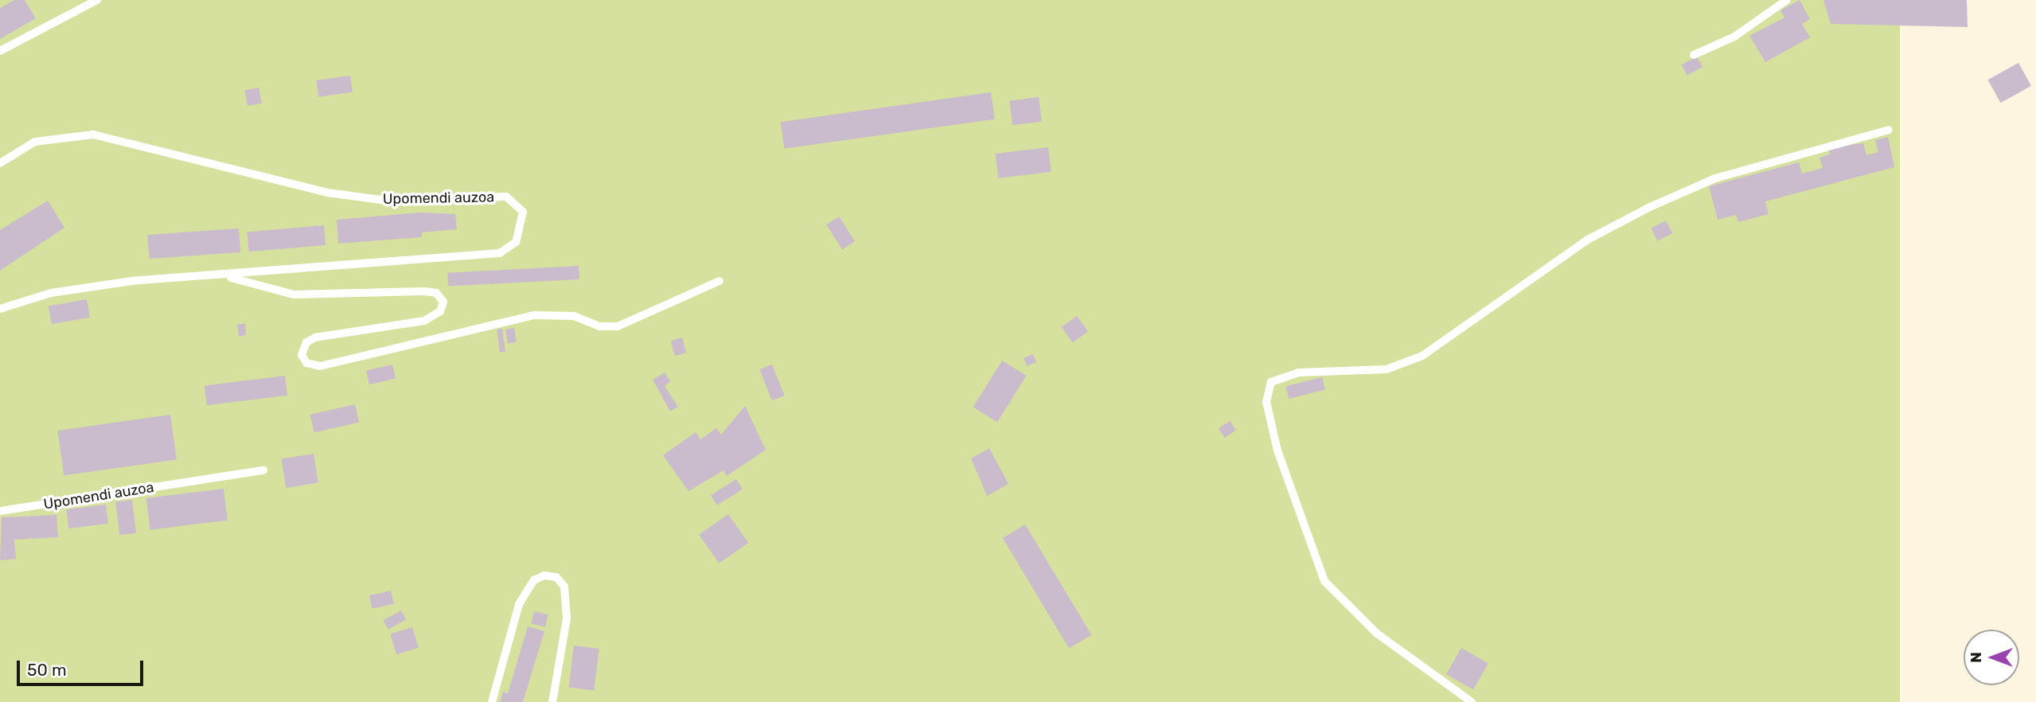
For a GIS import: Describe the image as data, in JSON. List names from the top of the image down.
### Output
{
  "streets": {
    "lane": ["Upomendi auzoa"]
  },
  "scale_bar": "50 m",
  "north": "left"
}
